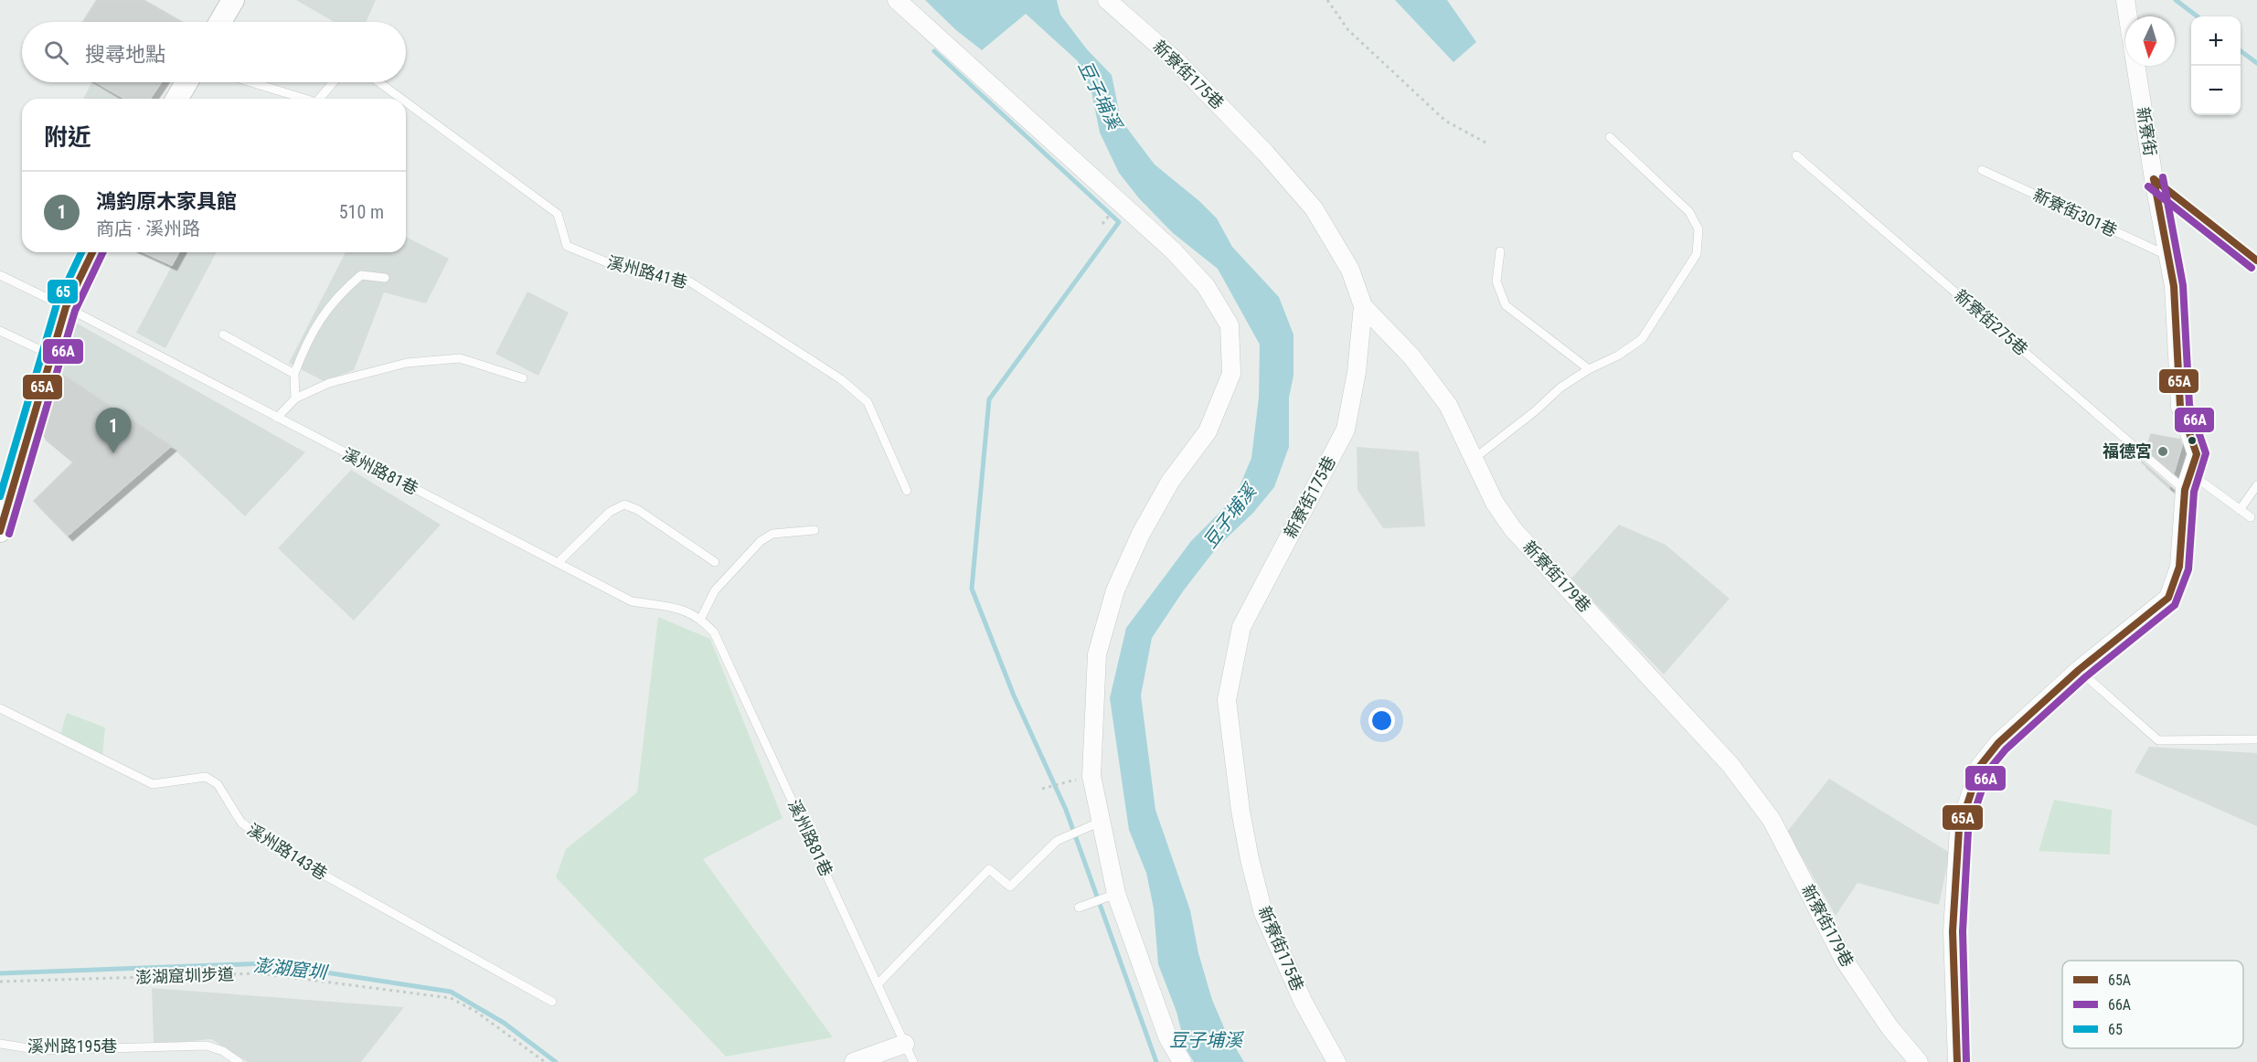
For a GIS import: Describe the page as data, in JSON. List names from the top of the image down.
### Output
{
  "streets": {
    "street": ["新寮街175巷", "新寮街", "新寮街179巷"],
    "lane": [
      "新寮街301巷",
      "溪州路41巷",
      "新寮街275巷",
      "溪州路81巷",
      "溪州路143巷",
      "溪州路195巷"
    ],
    "path": ["澎湖窟圳步道"]
  },
  "crossings": [
    ["新寮街175巷", "新寮街179巷"],
    ["新寮街", "新寮街301巷"],
    ["新寮街", "新寮街275巷"]
  ],
  "water": ["豆子埔溪", "澎湖窟圳"],
  "places": ["福德宮"],
  "lines": ["transit line 66A", "transit line 65A", "transit line 65"],
  "legend": ["65A", "66A", "65"],
  "north": "bottom",
  "page": {
    "map_buttons": ["+", "−"],
    "search": "搜尋地點",
    "heading": "附近",
    "list": [
      {
        "mark": "1",
        "name": "鴻鈞原木家具館",
        "note": "商店 · 溪州路",
        "value": "510 m"
      }
    ],
    "pins": "1"
  }
}
